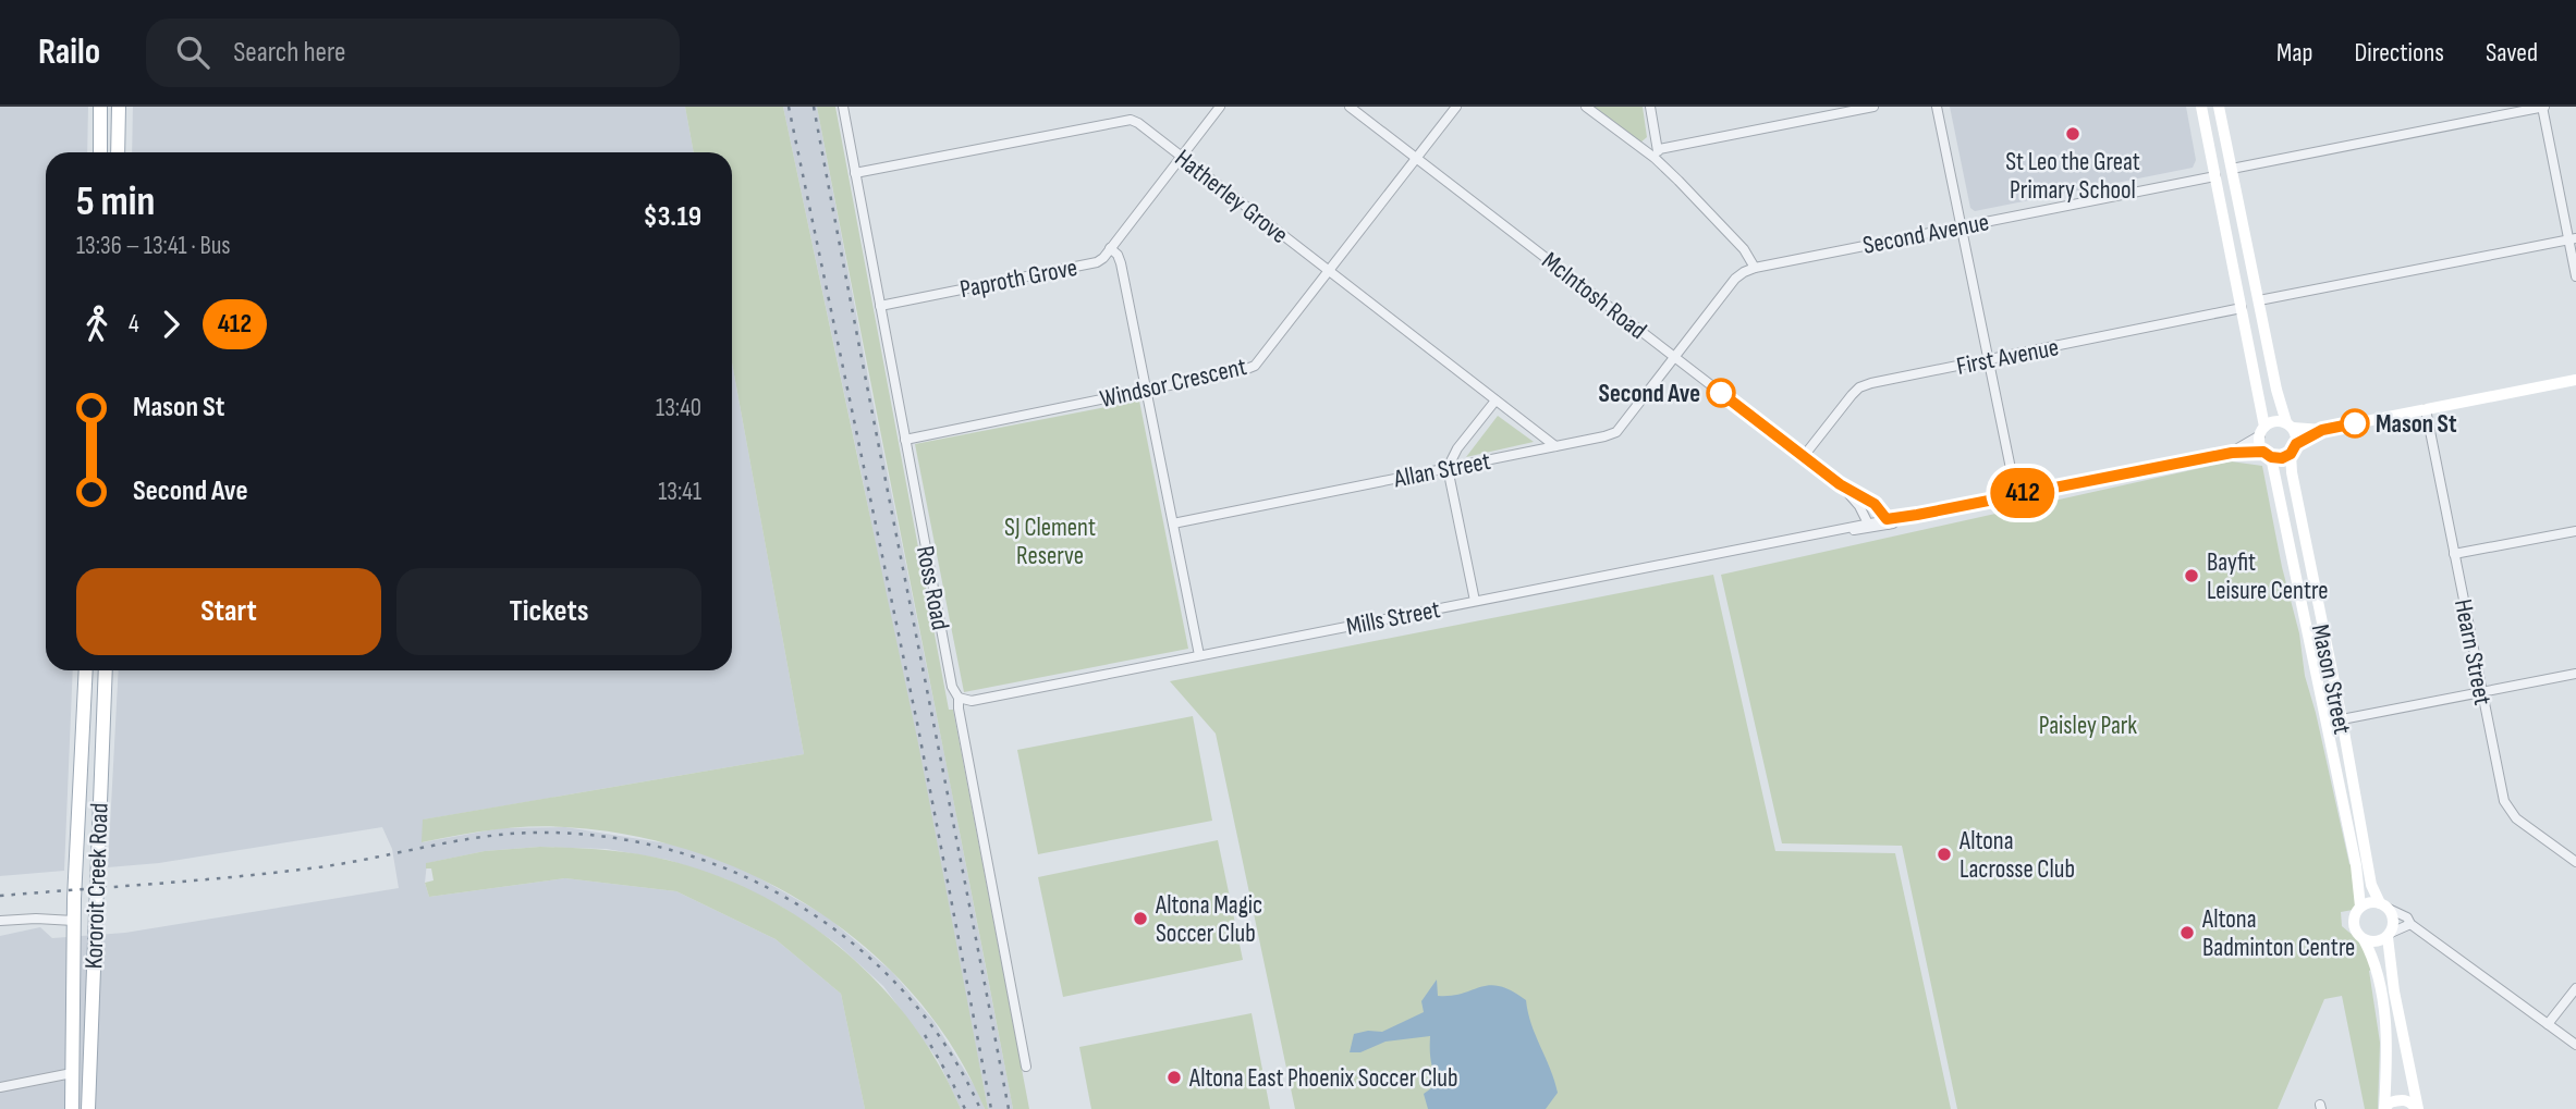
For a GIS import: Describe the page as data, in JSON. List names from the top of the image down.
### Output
{
  "streets": {
    "main road": ["Kororoit Creek Road"],
    "street": [
      "Hatherley Grove",
      "Second Avenue",
      "Paproth Grove",
      "McIntosh Road",
      "First Avenue",
      "Windsor Crescent",
      "Allan Street",
      "Ross Road",
      "Mills Street",
      "Hearn Street",
      "Mason Street"
    ]
  },
  "crossings": [
    ["Hatherley Grove", "Paproth Grove"],
    ["Hatherley Grove", "Windsor Crescent"],
    ["Hatherley Grove", "Allan Street"],
    ["Hatherley Grove", "Ross Road"],
    ["Second Avenue", "McIntosh Road"],
    ["Second Avenue", "Allan Street"],
    ["Paproth Grove", "Ross Road"],
    ["McIntosh Road", "First Avenue"],
    ["McIntosh Road", "Windsor Crescent"],
    ["McIntosh Road", "Allan Street"],
    ["McIntosh Road", "Mills Street"],
    ["Windsor Crescent", "Ross Road"],
    ["Ross Road", "Mills Street"],
    ["Mills Street", "Mason Street"]
  ],
  "parks": ["SJ Clement Reserve", "Paisley Park"],
  "places": [
    "St Leo the Great Primary School",
    "Second Ave",
    "Mason St",
    "Bayfit Leisure Centre",
    "Altona Lacrosse Club",
    "Altona Magic Soccer Club",
    "Altona Badminton Centre",
    "Altona East Phoenix Soccer Club"
  ],
  "lines": ["bus line 412"],
  "page": {
    "header": "Railo",
    "search": "Search here",
    "nav": ["Map", "Directions", "Saved"],
    "on_map": "412",
    "heading": ["5 min", "13:36 – 13:41 · Bus", "$3.19"],
    "legs": ["4", "412"],
    "list": [
      {
        "name": "Mason St",
        "value": "13:40"
      },
      {
        "name": "Second Ave",
        "value": "13:41"
      }
    ],
    "buttons": ["Start", "Tickets"]
  }
}
